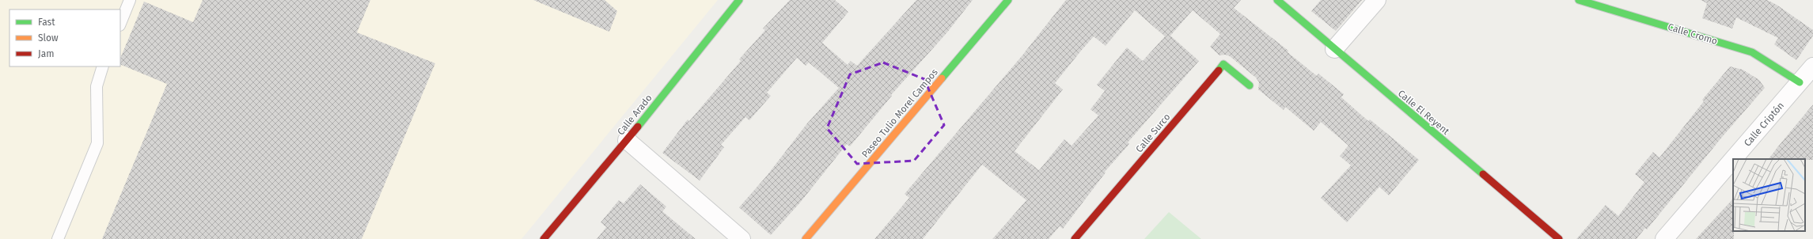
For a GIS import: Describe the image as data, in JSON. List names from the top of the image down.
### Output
{
  "streets": {
    "street": [
      "Calle Cromo",
      "Calle El Reyent",
      "Paseo Tulio Morel Campos",
      "Calle Arado",
      "Calle Criptón",
      "Calle Surco"
    ]
  },
  "crossings": [
    ["Calle Cromo", "Calle Criptón"]
  ],
  "legend": ["Fast", "Slow", "Jam"]
}
